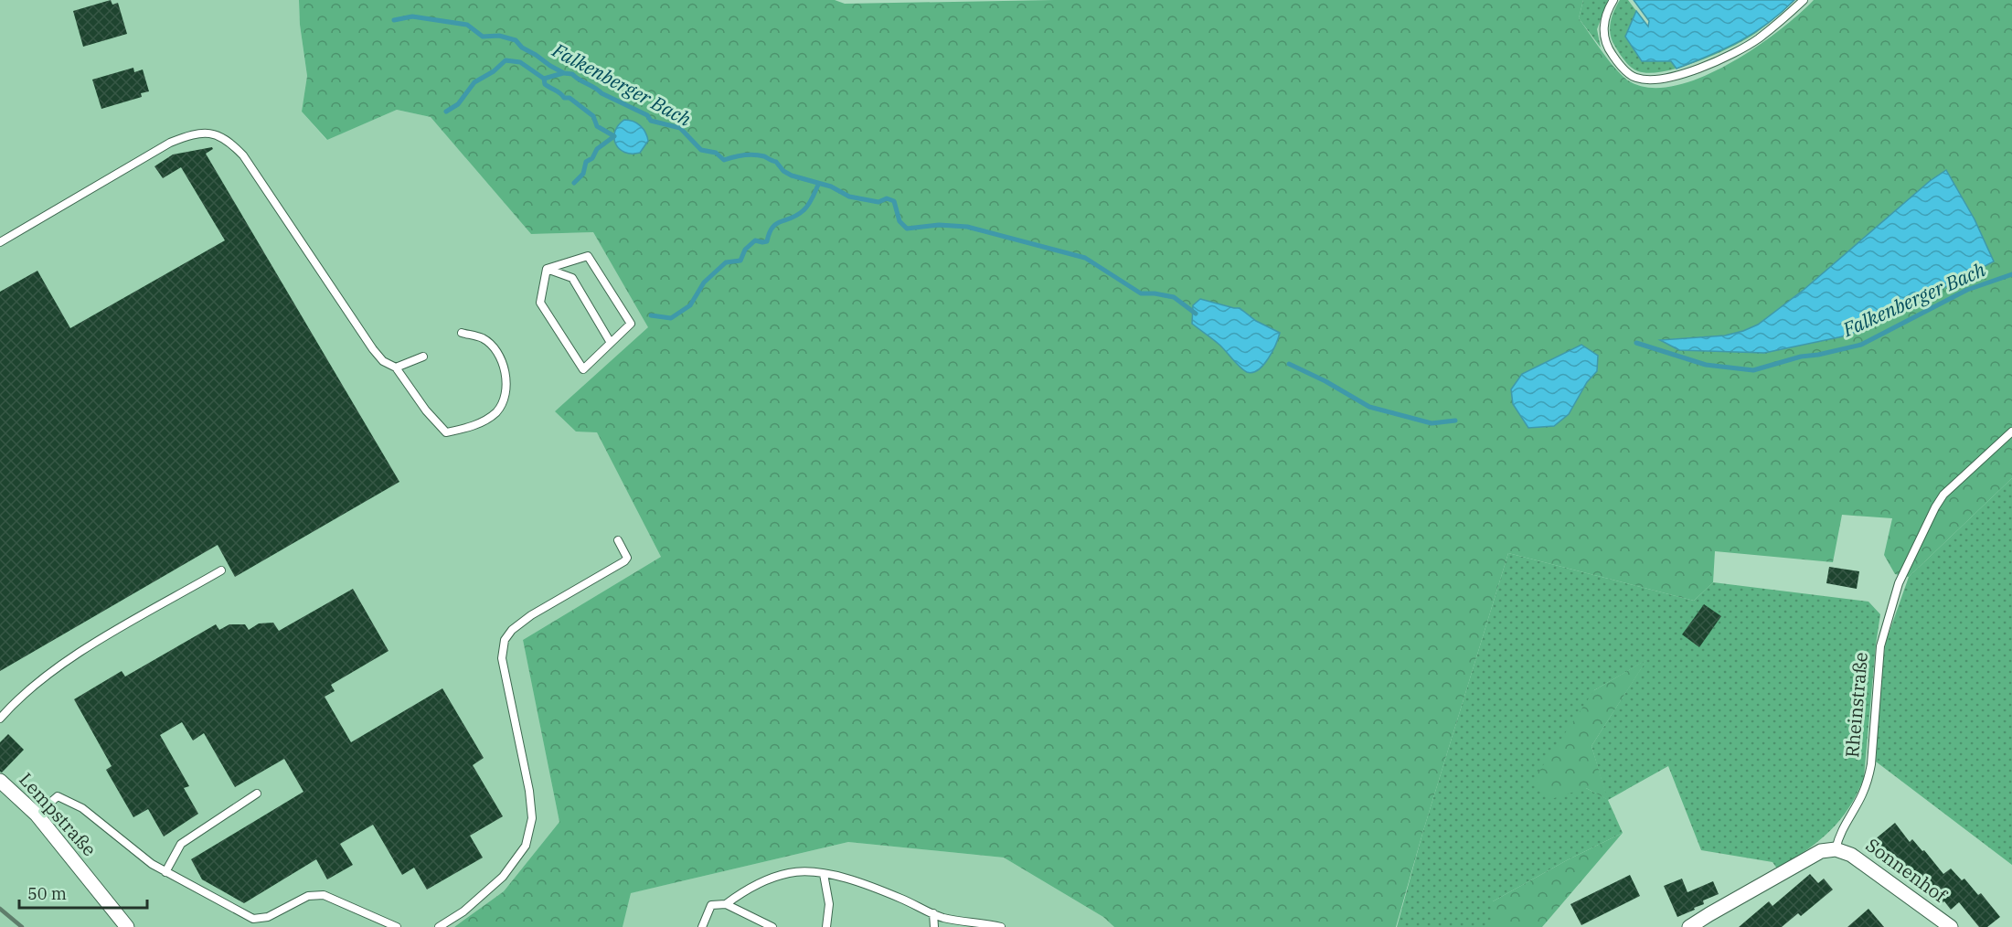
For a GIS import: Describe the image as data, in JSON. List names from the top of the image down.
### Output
{
  "streets": {
    "street": ["Lempstraße", "Sonnenhof"],
    "lane": ["Rheinstraße"]
  },
  "crossings": [
    ["Rheinstraße", "Sonnenhof"]
  ],
  "water": ["Falkenberger Bach"],
  "scale_bar": "50 m"
}
